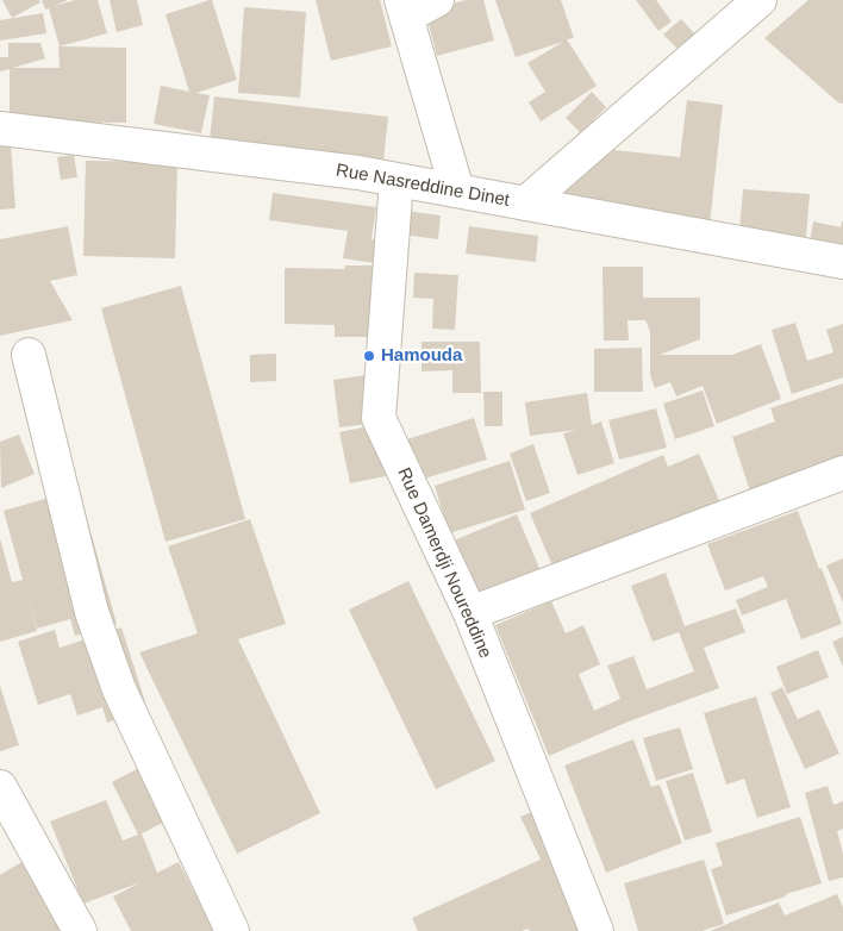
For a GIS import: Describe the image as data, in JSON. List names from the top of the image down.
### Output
{
  "streets": {
    "street": ["Rue Nasreddine Dinet", "Rue Damerdji Noureddine"]
  },
  "crossings": [
    ["Rue Nasreddine Dinet", "Rue Damerdji Noureddine"]
  ],
  "places": ["Hamouda"]
}
